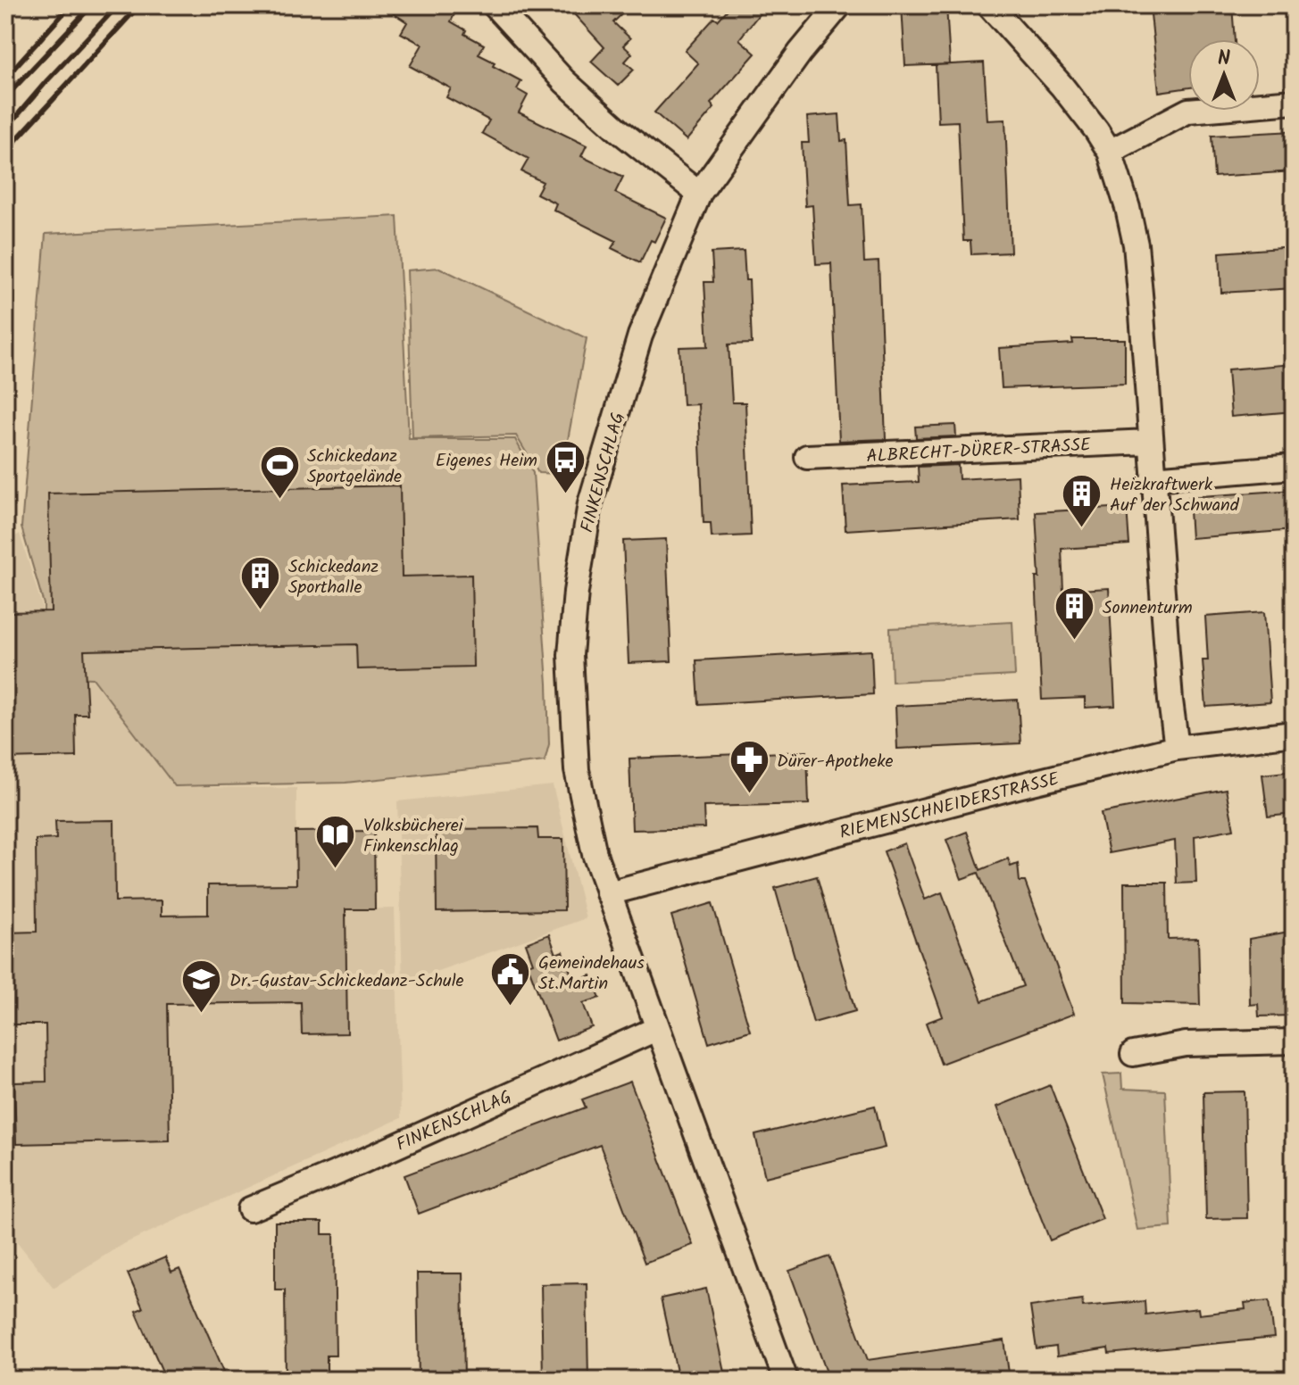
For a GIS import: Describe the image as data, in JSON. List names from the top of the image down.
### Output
{
  "streets": {
    "street": ["ALBRECHT-DÜRER-STRASSE", "FINKENSCHLAG", "RIEMENSCHNEIDERSTRASSE"]
  },
  "crossings": [
    ["FINKENSCHLAG", "RIEMENSCHNEIDERSTRASSE"]
  ],
  "places": {
    "bus stop": ["Eigenes Heim"],
    "sports": ["Schickedanz Sportgelände"],
    "building": ["Heizkraftwerk Auf der Schwand", "Schickedanz Sporthalle", "Sonnenturm"],
    "pharmacy": ["Dürer-Apotheke"],
    "library": ["Volksbücherei Finkenschlag"],
    "public building": ["Gemeindehaus St.Martin"],
    "school or university": ["Dr.-Gustav-Schickedanz-Schule"]
  },
  "north": "top"
}
